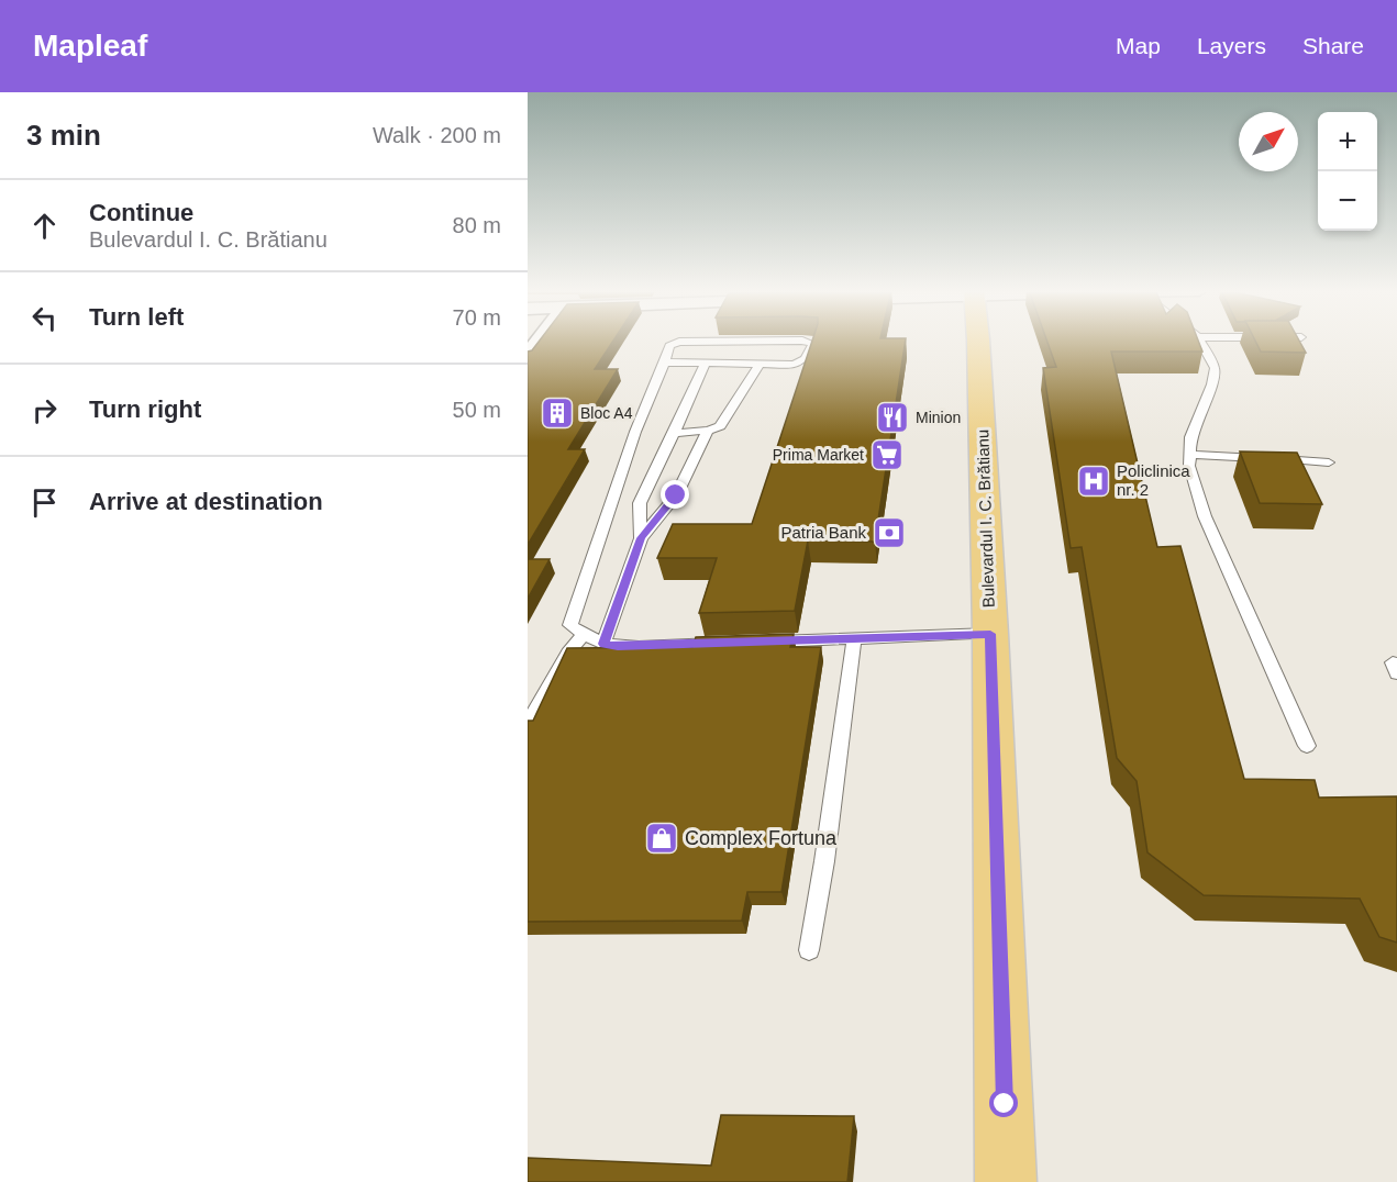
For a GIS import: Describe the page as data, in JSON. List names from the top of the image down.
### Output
{
  "streets": {
    "main road": ["Bulevardul I. C. Brătianu"]
  },
  "places": {
    "building": ["Bloc A4"],
    "restaurant": ["Minion"],
    "supermarket": ["Prima Market"],
    "hospital": ["Policlinica nr. 2"],
    "bank": ["Patria Bank"],
    "shop": ["Complex Fortuna"]
  },
  "north": "top right",
  "page": {
    "header": "Mapleaf",
    "nav": ["Map", "Layers", "Share"],
    "heading": ["3 min", "Walk · 200 m"],
    "map_buttons": ["+", "−"],
    "list": [
      ["Continue", "Bulevardul I. C. Brătianu", "80 m"],
      ["Turn left", "70 m"],
      ["Turn right", "50 m"],
      "Arrive at destination"
    ]
  }
}
